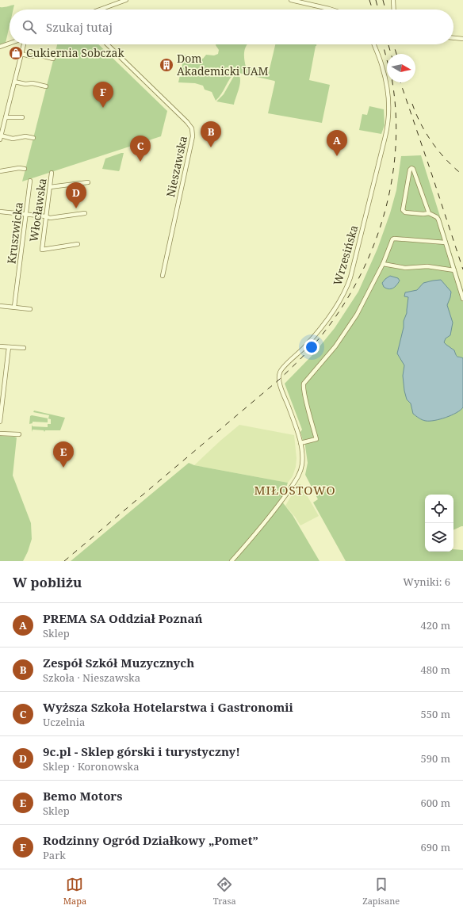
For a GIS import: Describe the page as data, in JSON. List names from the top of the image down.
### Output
{
  "streets": {
    "street": [
      "Nieszawska",
      "Włocławska",
      "Kruszwicka",
      "Wrzesińska"
    ]
  },
  "districts": ["MIŁOSTOWO"],
  "places": {
    "shop": ["Cukiernia Sobczak"],
    "building": ["Dom Akademicki UAM"]
  },
  "north": "right",
  "page": {
    "search": "Szukaj tutaj",
    "pins": [
      "F",
      "B",
      "A",
      "C",
      "D",
      "E"
    ],
    "heading": ["W pobliżu", "Wyniki: 6"],
    "list": [
      {
        "mark": "A",
        "name": "PREMA SA Oddział Poznań",
        "note": "Sklep",
        "value": "420 m"
      },
      {
        "mark": "B",
        "name": "Zespół Szkół Muzycznych",
        "note": "Szkoła · Nieszawska",
        "value": "480 m"
      },
      {
        "mark": "C",
        "name": "Wyższa Szkoła Hotelarstwa i Gastronomii",
        "note": "Uczelnia",
        "value": "550 m"
      },
      {
        "mark": "D",
        "name": "9c.pl - Sklep górski i turystyczny!",
        "note": "Sklep · Koronowska",
        "value": "590 m"
      },
      {
        "mark": "E",
        "name": "Bemo Motors",
        "note": "Sklep",
        "value": "600 m"
      },
      {
        "mark": "F",
        "name": "Rodzinny Ogród Działkowy „Pomet”",
        "note": "Park",
        "value": "690 m"
      }
    ],
    "nav": ["Mapa", "Trasa", "Zapisane"]
  }
}
